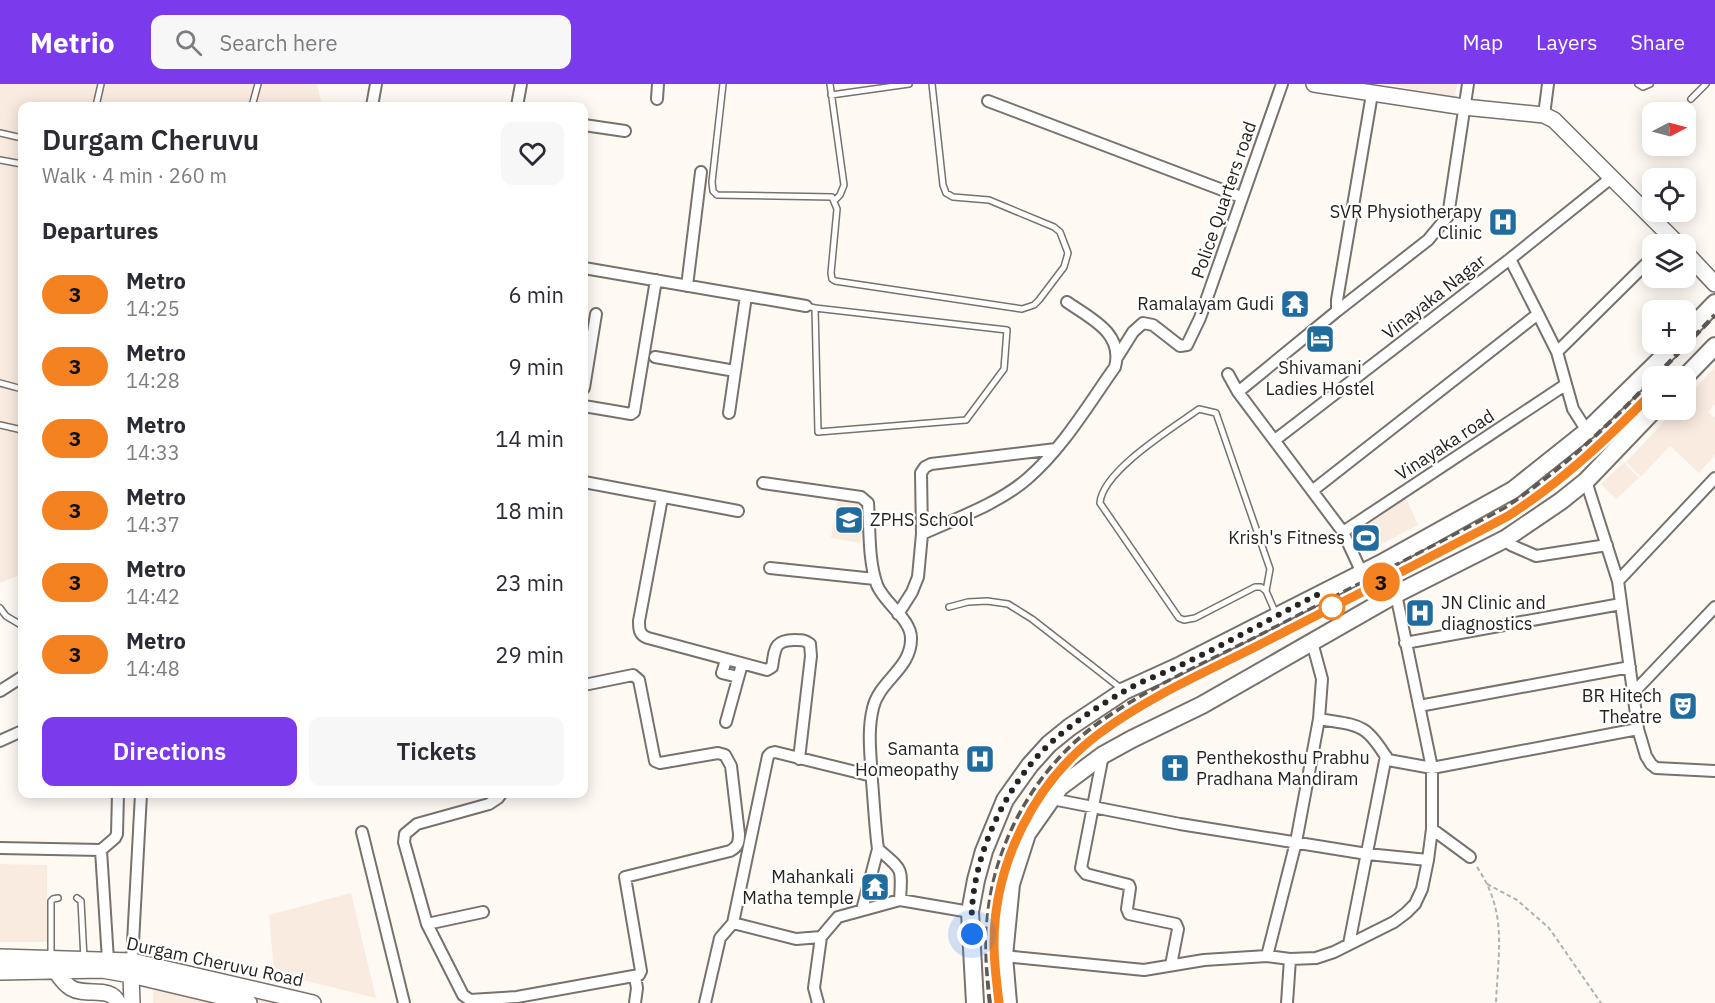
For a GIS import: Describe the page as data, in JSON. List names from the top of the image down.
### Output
{
  "streets": {
    "street": [
      "Police Quarters road",
      "Vinayaka Nagar",
      "Vinayaka road",
      "Durgam Cheruvu Road"
    ]
  },
  "places": {
    "hospital": ["SVR Physiotherapy Clinic", "JN Clinic and diagnostics", "Samanta Homeopathy"],
    "temple": ["Ramalayam Gudi", "Mahankali Matha temple"],
    "hotel": ["Shivamani Ladies Hostel"],
    "school or university": ["ZPHS School"],
    "sports": ["Krish's Fitness"],
    "theatre": ["BR Hitech Theatre"],
    "church": ["Penthekosthu Prabhu Pradhana Mandiram"]
  },
  "lines": ["metro line 3"],
  "north": "right",
  "page": {
    "header": "Metrio",
    "search": "Search here",
    "nav": ["Map", "Layers", "Share"],
    "on_map": "3",
    "map_buttons": ["+", "−"],
    "heading": [
      ["Durgam Cheruvu", "Walk · 4 min · 260 m"],
      "Departures"
    ],
    "list": [
      {
        "mark": "3",
        "name": "Metro",
        "note": "14:25",
        "value": "6 min"
      },
      {
        "mark": "3",
        "name": "Metro",
        "note": "14:28",
        "value": "9 min"
      },
      {
        "mark": "3",
        "name": "Metro",
        "note": "14:33",
        "value": "14 min"
      },
      {
        "mark": "3",
        "name": "Metro",
        "note": "14:37",
        "value": "18 min"
      },
      {
        "mark": "3",
        "name": "Metro",
        "note": "14:42",
        "value": "23 min"
      },
      {
        "mark": "3",
        "name": "Metro",
        "note": "14:48",
        "value": "29 min"
      }
    ],
    "buttons": ["Directions", "Tickets"]
  }
}
